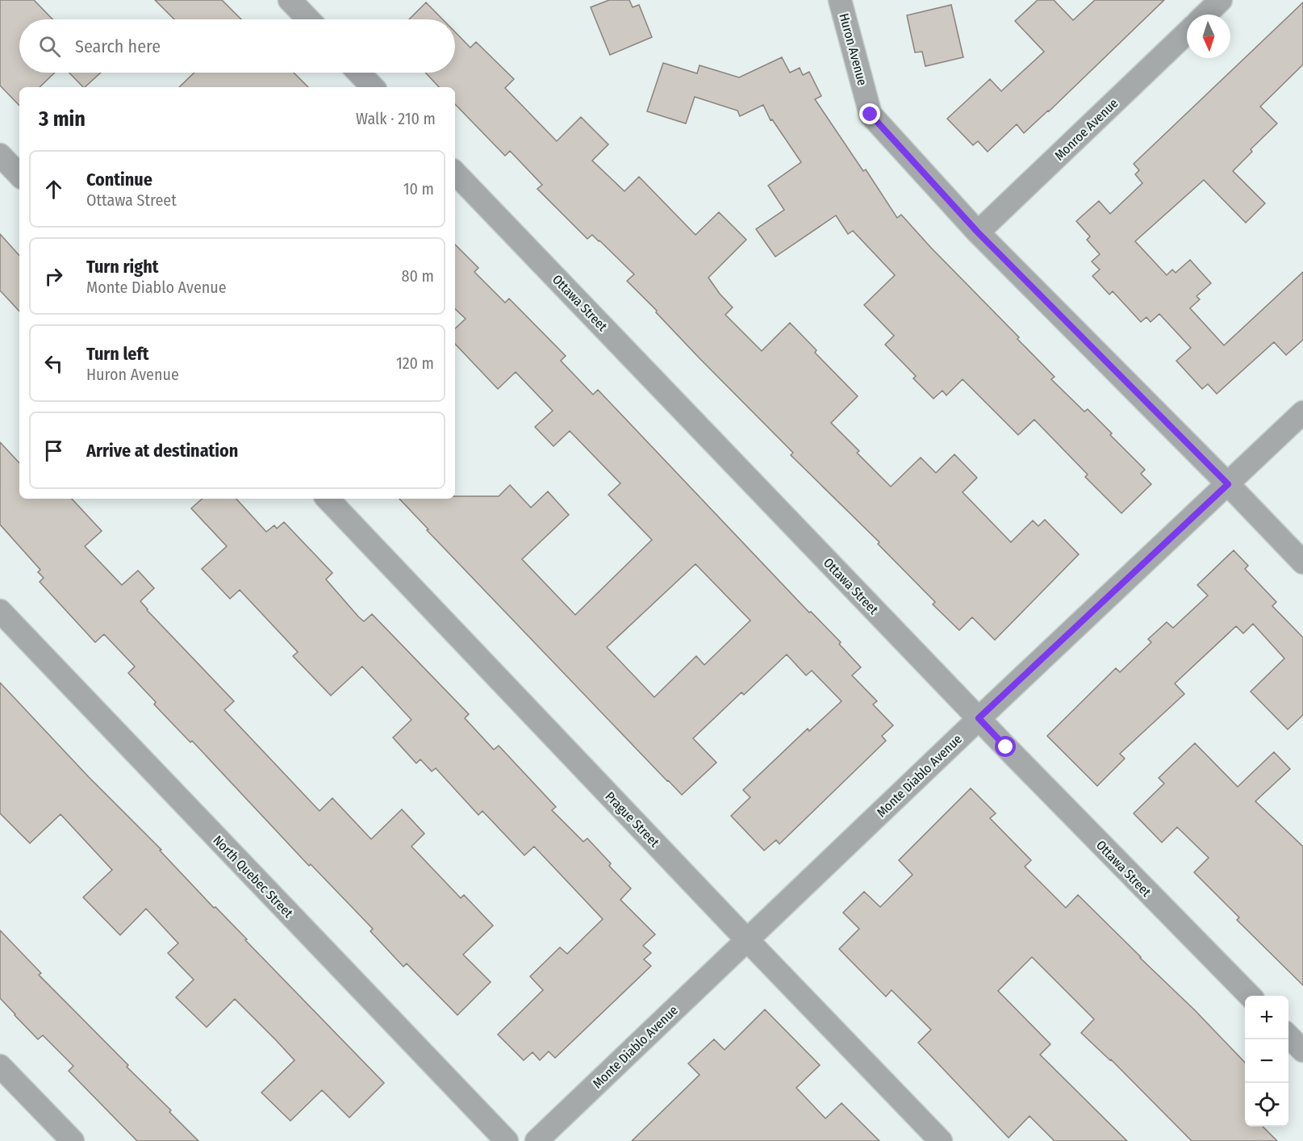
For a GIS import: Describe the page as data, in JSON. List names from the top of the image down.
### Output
{
  "streets": {
    "street": [
      "Huron Avenue",
      "Monroe Avenue",
      "Ottawa Street",
      "Monte Diablo Avenue",
      "Prague Street",
      "North Quebec Street"
    ]
  },
  "crossings": [
    ["Huron Avenue", "Monroe Avenue"],
    ["Huron Avenue", "Monte Diablo Avenue"],
    ["Ottawa Street", "Monte Diablo Avenue"],
    ["Monte Diablo Avenue", "Prague Street"]
  ],
  "north": "bottom",
  "page": {
    "search": "Search here",
    "heading": ["3 min", "Walk · 210 m"],
    "list": [
      ["Continue", "Ottawa Street", "10 m"],
      ["Turn right", "Monte Diablo Avenue", "80 m"],
      ["Turn left", "Huron Avenue", "120 m"],
      "Arrive at destination"
    ],
    "map_buttons": ["+", "−"]
  }
}
